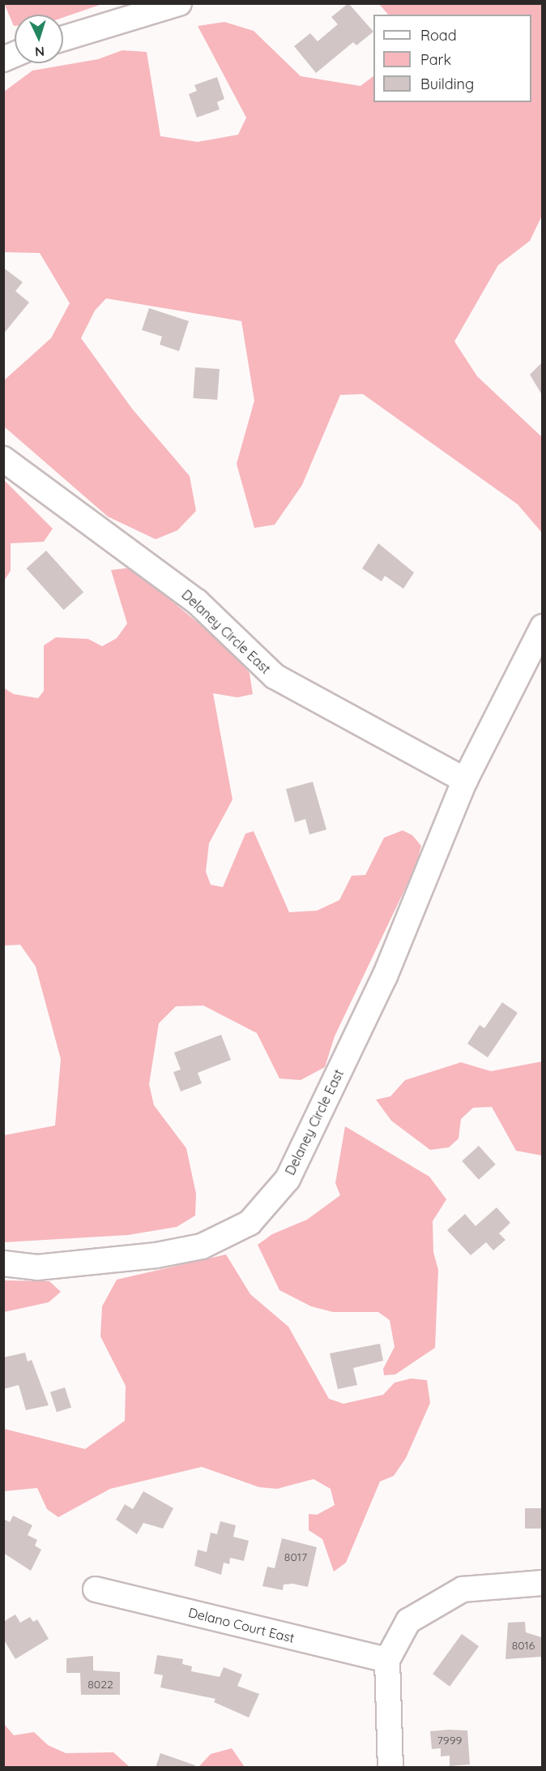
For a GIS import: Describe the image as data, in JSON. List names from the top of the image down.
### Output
{
  "streets": {
    "street": ["Delaney Circle East", "Delano Court East"]
  },
  "house_numbers": [
    "8017",
    "8016",
    "8022",
    "7999"
  ],
  "legend": ["Road", "Park", "Building"],
  "north": "bottom"
}
